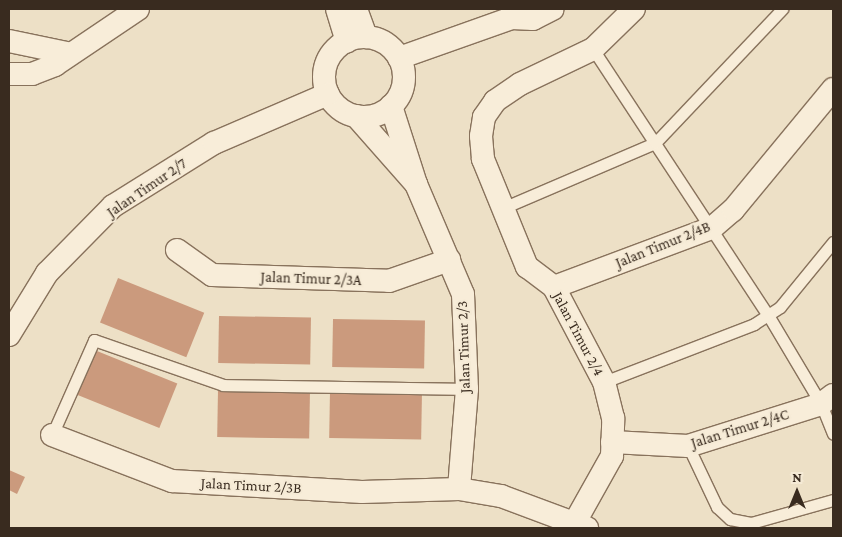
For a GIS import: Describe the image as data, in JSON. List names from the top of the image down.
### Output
{
  "streets": {
    "street": [
      "Jalan Timur 2/7",
      "Jalan Timur 2/4B",
      "Jalan Timur 2/3A",
      "Jalan Timur 2/4",
      "Jalan Timur 2/3",
      "Jalan Timur 2/4C",
      "Jalan Timur 2/3B"
    ]
  },
  "crossings": [
    ["Jalan Timur 2/4B", "Jalan Timur 2/4"],
    ["Jalan Timur 2/3A", "Jalan Timur 2/3"],
    ["Jalan Timur 2/4", "Jalan Timur 2/4C"],
    ["Jalan Timur 2/4", "Jalan Timur 2/3B"],
    ["Jalan Timur 2/3", "Jalan Timur 2/3B"]
  ],
  "north": "top"
}
